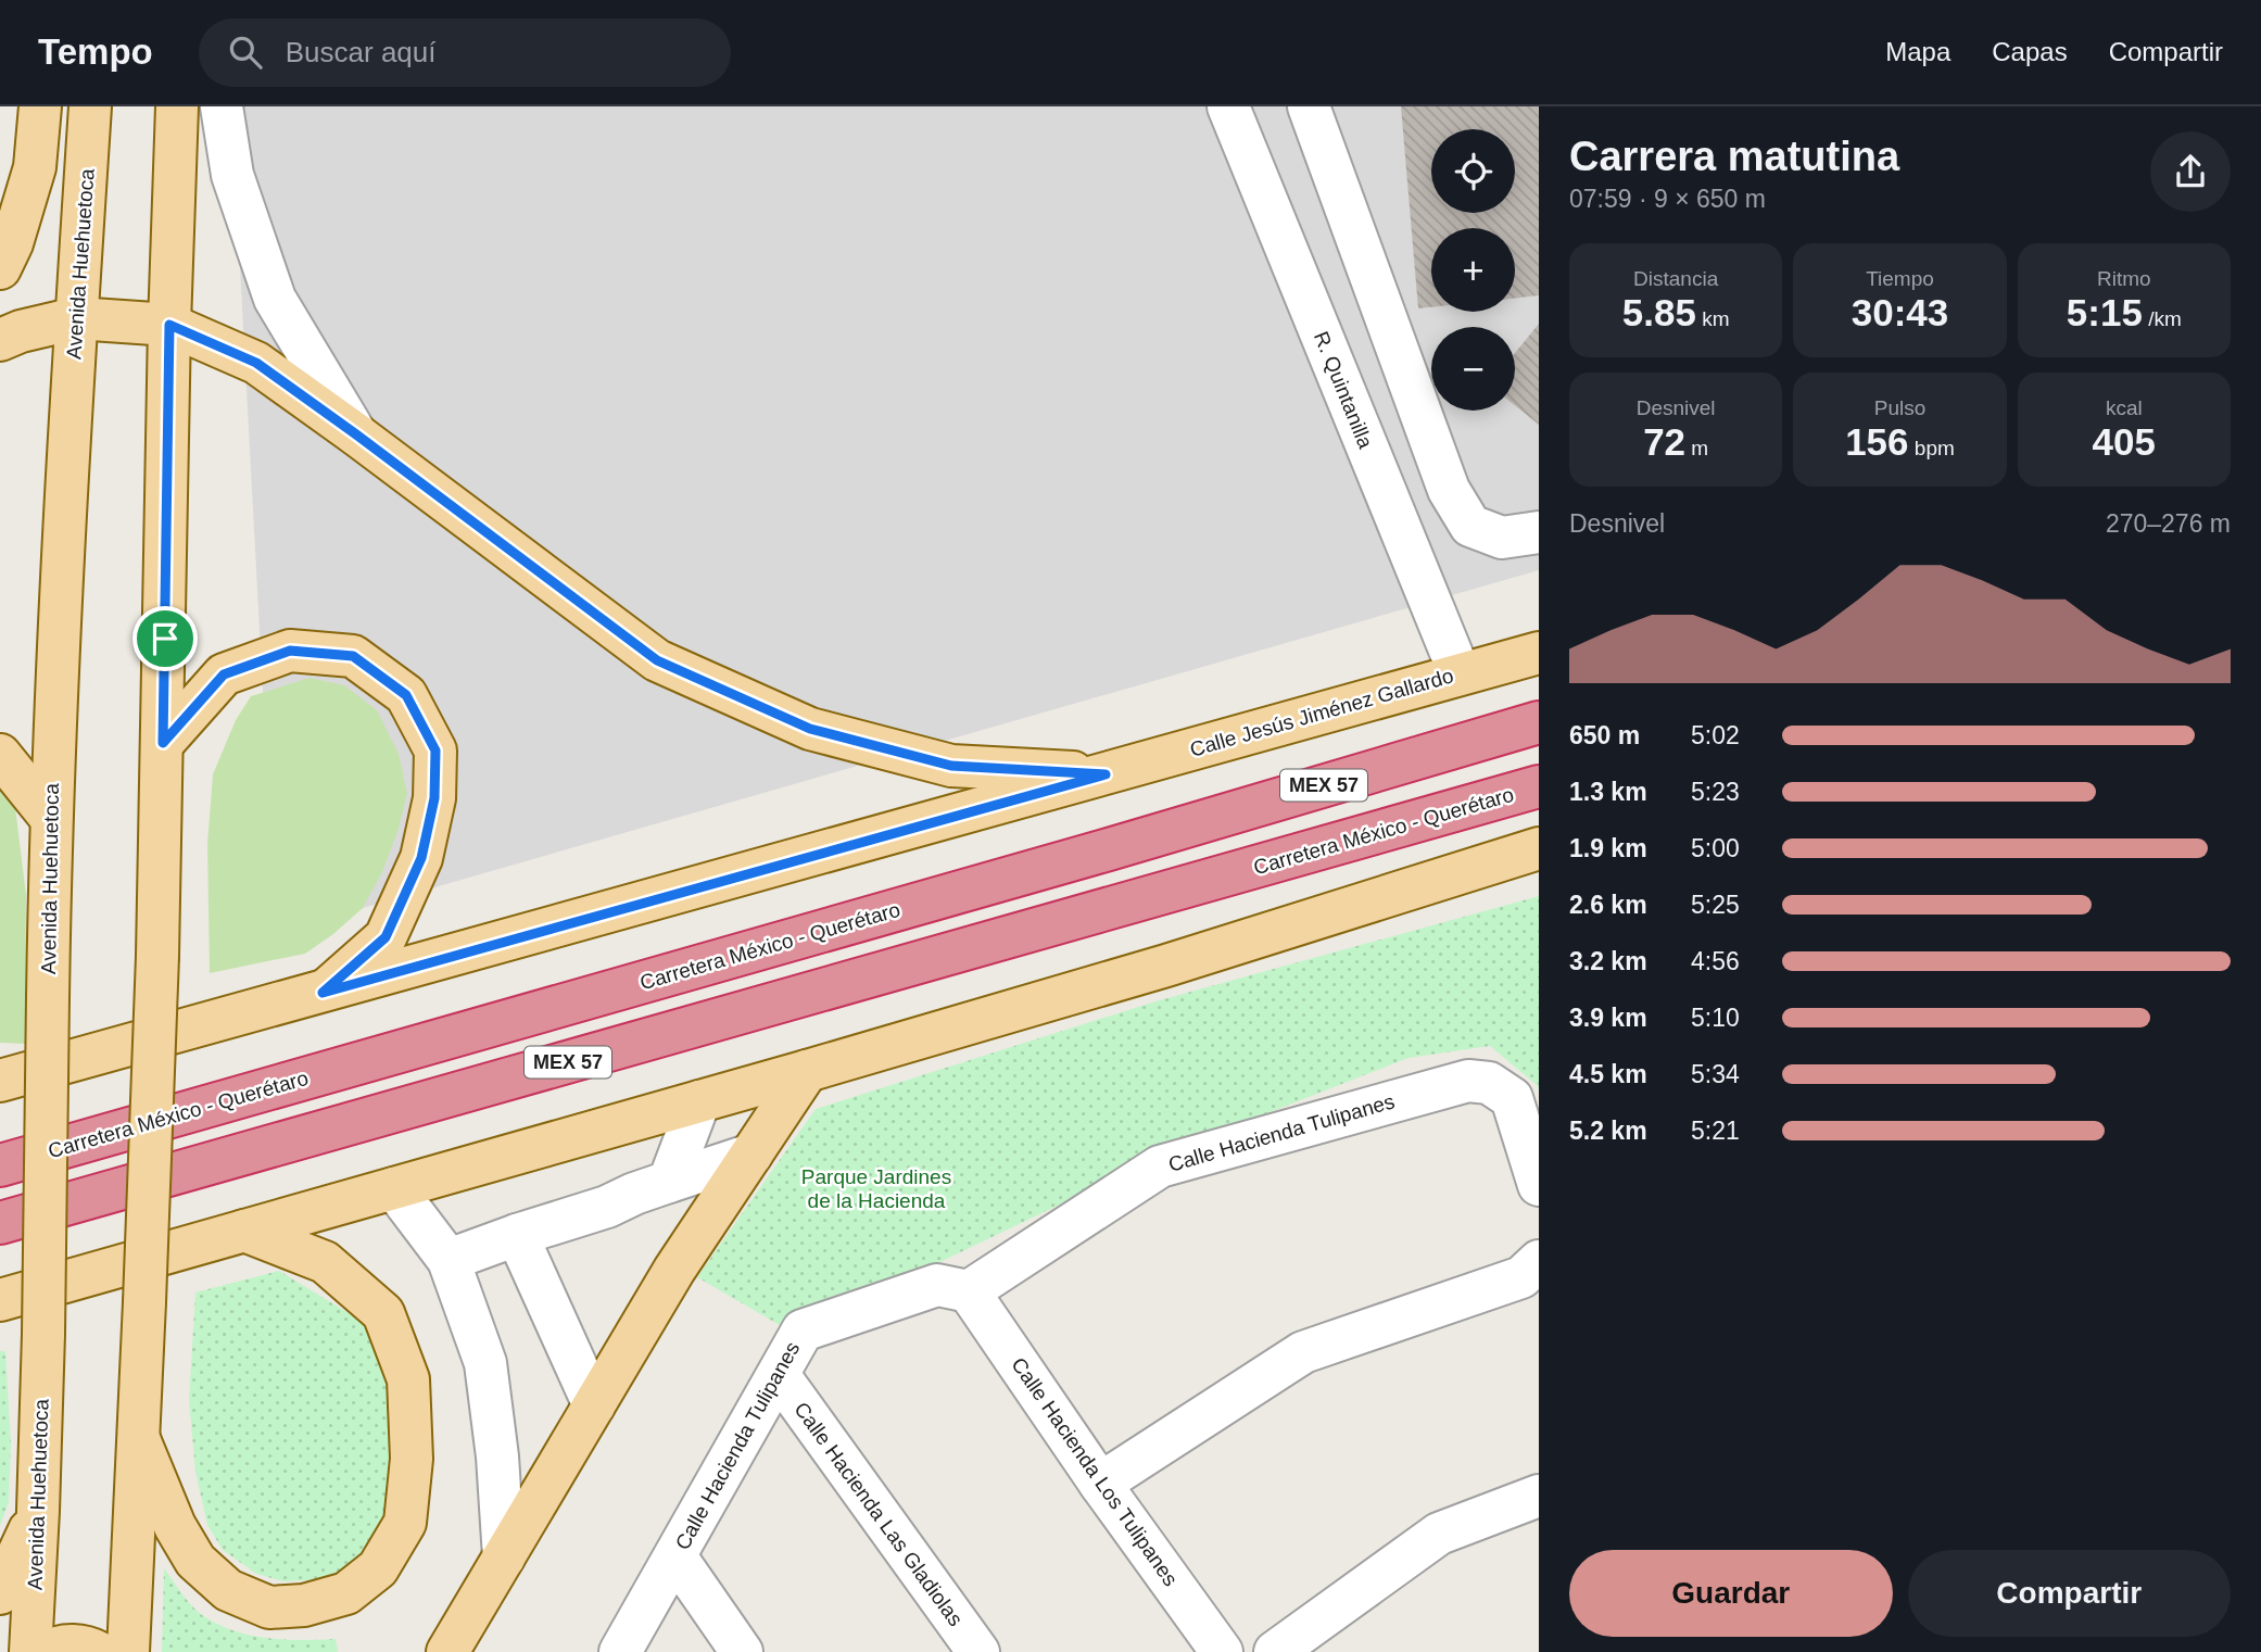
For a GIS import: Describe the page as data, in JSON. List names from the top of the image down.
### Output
{
  "streets": {
    "highway": ["MEX 57", "Carretera México - Querétaro"],
    "main road": ["Avenida Huehuetoca", "Calle Jesús Jiménez Gallardo"],
    "street": [
      "R. Quintanilla",
      "Calle Hacienda Tulipanes",
      "Calle Hacienda Los Tulipanes",
      "Calle Hacienda Las Gladiolas"
    ]
  },
  "crossings": [
    ["R. Quintanilla", "Calle Jesús Jiménez Gallardo"],
    ["Calle Hacienda Tulipanes", "Calle Hacienda Los Tulipanes"],
    ["Calle Hacienda Tulipanes", "Calle Hacienda Las Gladiolas"]
  ],
  "parks": ["Parque Jardines de la Hacienda"],
  "page": {
    "header": "Tempo",
    "search": "Buscar aquí",
    "nav": ["Mapa", "Capas", "Compartir"],
    "heading": ["Carrera matutina", "07:59 · 9 × 650 m"],
    "map_buttons": ["+", "−"],
    "stats": [
      ["Distancia", "5.85 km"],
      ["Tiempo", "30:43"],
      ["Ritmo", "5:15 /km"],
      ["Desnivel", "72 m"],
      ["Pulso", "156 bpm"],
      ["kcal", "405"]
    ],
    "chart": ["Desnivel", "270–276 m"],
    "list": [
      {
        "name": "650 m",
        "note": "5:02"
      },
      {
        "name": "1.3 km",
        "note": "5:23"
      },
      {
        "name": "1.9 km",
        "note": "5:00"
      },
      {
        "name": "2.6 km",
        "note": "5:25"
      },
      {
        "name": "3.2 km",
        "note": "4:56"
      },
      {
        "name": "3.9 km",
        "note": "5:10"
      },
      {
        "name": "4.5 km",
        "note": "5:34"
      },
      {
        "name": "5.2 km",
        "note": "5:21"
      }
    ],
    "buttons": ["Guardar", "Compartir"]
  }
}
